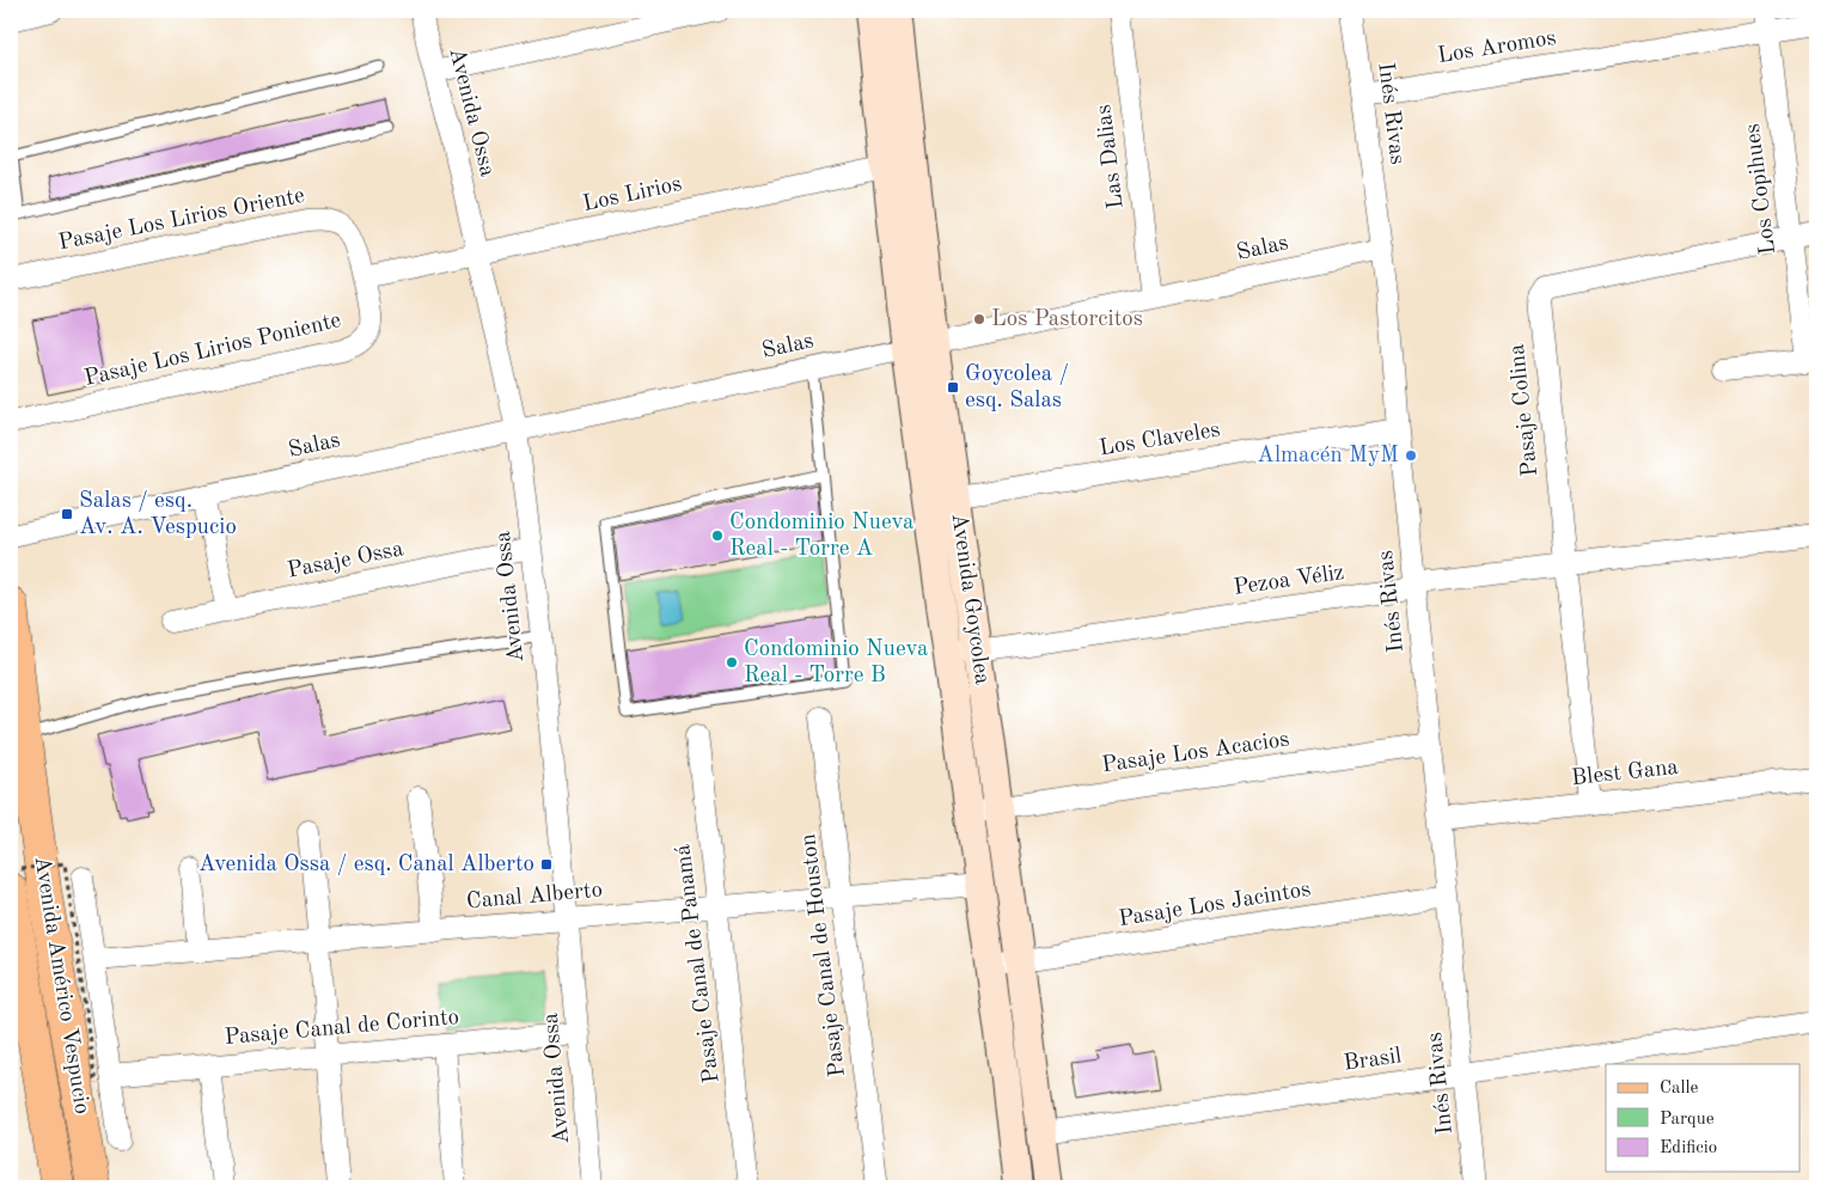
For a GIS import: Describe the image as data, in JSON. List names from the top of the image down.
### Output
{
  "streets": {
    "main road": ["Avenida Américo Vespucio"],
    "street": [
      "Los Aromos",
      "Avenida Ossa",
      "Inés Rivas",
      "Las Dalias",
      "Los Copihues",
      "Los Lirios",
      "Pasaje Los Lirios Oriente",
      "Salas",
      "Pasaje Los Lirios Poniente",
      "Pasaje Colina",
      "Los Claveles",
      "Pasaje Ossa",
      "Pezoa Véliz",
      "Avenida Goycolea",
      "Pasaje Los Acacios",
      "Blest Gana",
      "Canal Alberto",
      "Pasaje Los Jacintos",
      "Pasaje Canal de Houston",
      "Pasaje Canal de Panamá",
      "Pasaje Canal de Corinto",
      "Brasil"
    ]
  },
  "crossings": [
    ["Los Aromos", "Inés Rivas"],
    ["Los Aromos", "Los Copihues"],
    ["Avenida Ossa", "Los Lirios"],
    ["Avenida Ossa", "Salas"],
    ["Avenida Ossa", "Pasaje Ossa"],
    ["Avenida Ossa", "Canal Alberto"],
    ["Avenida Ossa", "Pasaje Canal de Corinto"],
    ["Inés Rivas", "Salas"],
    ["Inés Rivas", "Los Claveles"],
    ["Inés Rivas", "Pezoa Véliz"],
    ["Inés Rivas", "Pasaje Los Acacios"],
    ["Inés Rivas", "Blest Gana"],
    ["Inés Rivas", "Pasaje Los Jacintos"],
    ["Inés Rivas", "Brasil"],
    ["Las Dalias", "Salas"],
    ["Los Copihues", "Pasaje Colina"],
    ["Los Lirios", "Pasaje Los Lirios Oriente"],
    ["Los Lirios", "Pasaje Los Lirios Poniente"],
    ["Los Lirios", "Avenida Goycolea"],
    ["Pasaje Los Lirios Oriente", "Pasaje Los Lirios Poniente"],
    ["Salas", "Avenida Goycolea"],
    ["Pasaje Colina", "Pezoa Véliz"],
    ["Pasaje Colina", "Blest Gana"],
    ["Los Claveles", "Avenida Goycolea"],
    ["Pezoa Véliz", "Avenida Goycolea"],
    ["Avenida Goycolea", "Pasaje Los Acacios"],
    ["Avenida Goycolea", "Canal Alberto"],
    ["Avenida Goycolea", "Pasaje Los Jacintos"],
    ["Avenida Goycolea", "Brasil"],
    ["Canal Alberto", "Pasaje Canal de Houston"],
    ["Canal Alberto", "Pasaje Canal de Panamá"]
  ],
  "places": {
    "other": [
      "Los Pastorcitos",
      "Almacén MyM",
      "Condominio Nueva Real - Torre A",
      "Condominio Nueva Real - Torre B"
    ],
    "transit": ["Goycolea / esq. Salas", "Salas / esq. Av. A. Vespucio", "Avenida Ossa / esq. Canal Alberto"]
  },
  "legend": ["Calle", "Parque", "Edificio"]
}
